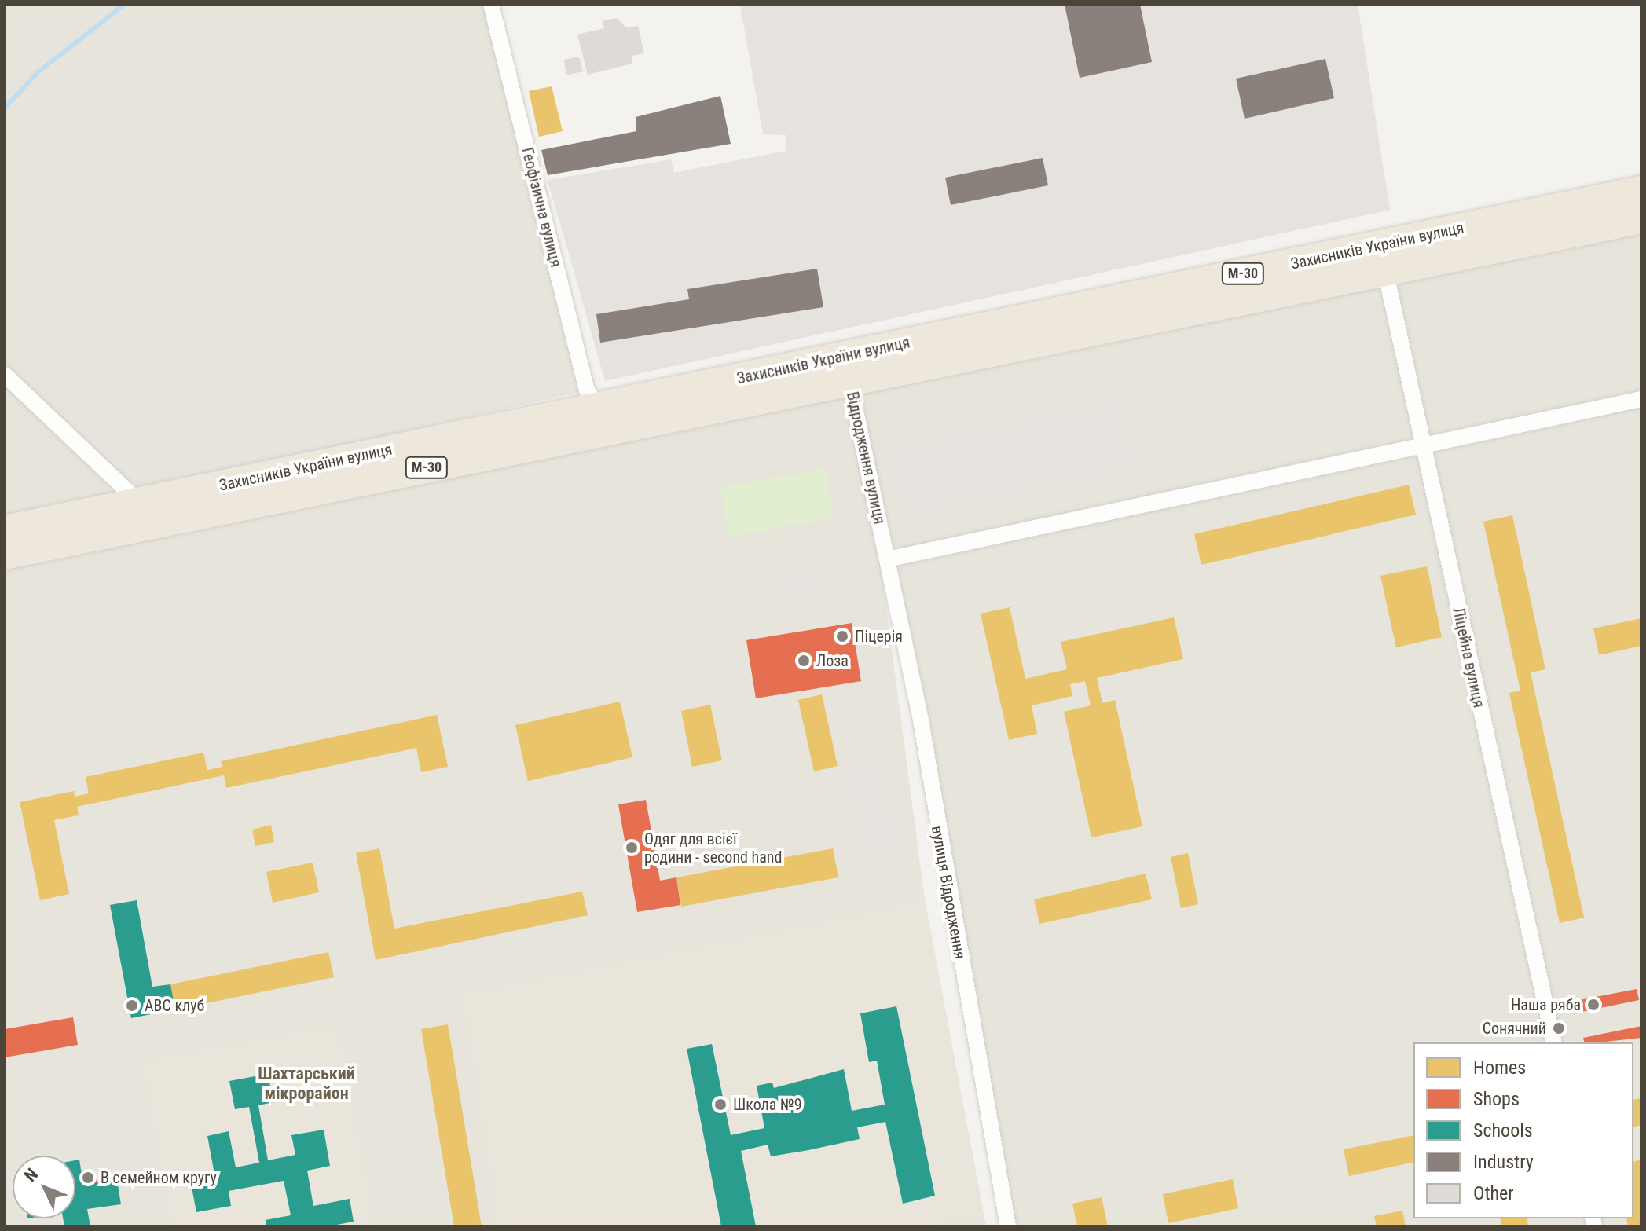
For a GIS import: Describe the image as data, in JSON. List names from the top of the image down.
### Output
{
  "streets": {
    "highway": ["Захисників України вулиця", "М-30"],
    "street": [
      "Геофізична вулиця",
      "Відродження вулиця",
      "Ліцейна вулиця",
      "вулиця Відродження"
    ]
  },
  "crossings": [
    ["Геофізична вулиця", "Захисників України вулиця"],
    ["Захисників України вулиця", "Відродження вулиця"],
    ["Захисників України вулиця", "Ліцейна вулиця"],
    ["Відродження вулиця", "вулиця Відродження"]
  ],
  "districts": ["Шахтарський мікрорайон"],
  "places": [
    "Піцерія",
    "Лоза",
    "Одяг для всієї родини - second hand",
    "Наша ряба",
    "ABC клуб",
    "Сонячний",
    "Школа №9",
    "В семейном кругу"
  ],
  "legend": [
    "Homes",
    "Shops",
    "Schools",
    "Industry",
    "Other"
  ],
  "north": "top left"
}
